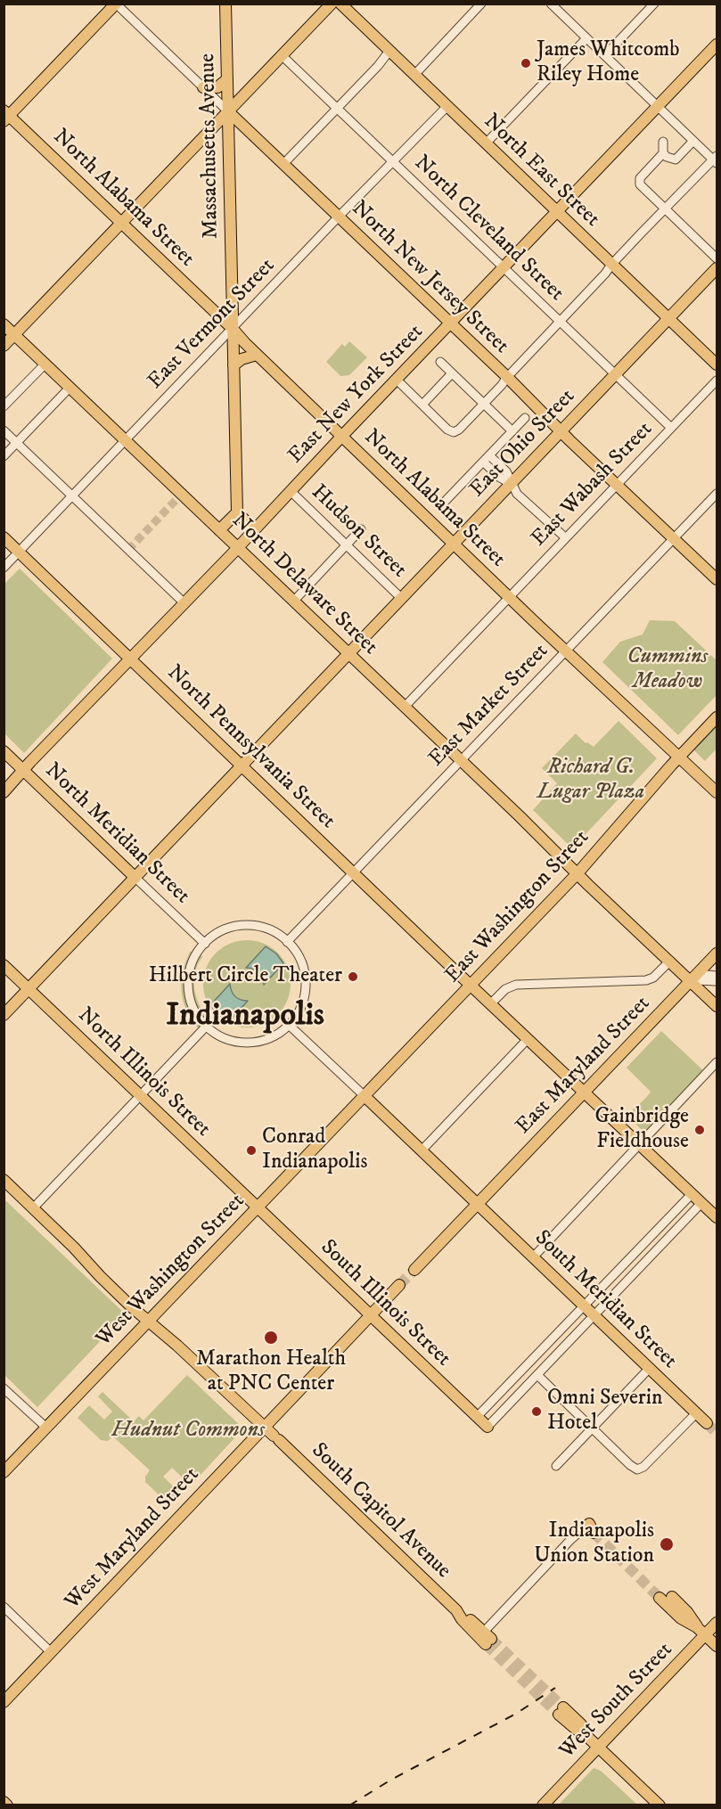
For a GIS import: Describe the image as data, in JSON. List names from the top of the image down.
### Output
{
  "streets": {
    "main road": [
      "Massachusetts Avenue",
      "North East Street",
      "North Alabama Street",
      "North New Jersey Street",
      "East New York Street",
      "East Ohio Street",
      "North Delaware Street",
      "North Pennsylvania Street",
      "North Meridian Street",
      "East Washington Street",
      "East Maryland Street",
      "North Illinois Street",
      "West Washington Street",
      "South Meridian Street",
      "South Illinois Street",
      "South Capitol Avenue",
      "West Maryland Street",
      "West South Street"
    ],
    "street": [
      "North Cleveland Street",
      "East Vermont Street",
      "East Wabash Street",
      "Hudson Street",
      "East Market Street"
    ]
  },
  "crossings": [
    ["Massachusetts Avenue", "North Alabama Street"],
    ["Massachusetts Avenue", "North New Jersey Street"],
    ["Massachusetts Avenue", "East Vermont Street"],
    ["North East Street", "East Vermont Street"],
    ["North East Street", "East New York Street"],
    ["North East Street", "East Ohio Street"],
    ["North Alabama Street", "East Vermont Street"],
    ["North Alabama Street", "East New York Street"],
    ["North Alabama Street", "East Ohio Street"],
    ["North Alabama Street", "East Wabash Street"],
    ["North Alabama Street", "East Market Street"],
    ["North Alabama Street", "East Washington Street"],
    ["North Cleveland Street", "East Vermont Street"],
    ["North Cleveland Street", "East New York Street"],
    ["North Cleveland Street", "East Ohio Street"],
    ["North Cleveland Street", "East Wabash Street"],
    ["North New Jersey Street", "East Vermont Street"],
    ["North New Jersey Street", "East New York Street"],
    ["North New Jersey Street", "East Ohio Street"],
    ["North New Jersey Street", "East Wabash Street"],
    ["North New Jersey Street", "East Market Street"],
    ["East Vermont Street", "North Delaware Street"],
    ["East Vermont Street", "North Pennsylvania Street"],
    ["East New York Street", "Hudson Street"],
    ["East New York Street", "North Delaware Street"],
    ["East New York Street", "North Pennsylvania Street"],
    ["East New York Street", "North Meridian Street"],
    ["East Ohio Street", "Hudson Street"],
    ["East Ohio Street", "North Delaware Street"],
    ["East Ohio Street", "North Pennsylvania Street"],
    ["East Ohio Street", "North Meridian Street"],
    ["East Ohio Street", "North Illinois Street"],
    ["East Wabash Street", "North Delaware Street"],
    ["North Delaware Street", "East Market Street"],
    ["North Delaware Street", "East Washington Street"],
    ["North Delaware Street", "East Maryland Street"],
    ["East Market Street", "North Pennsylvania Street"],
    ["East Market Street", "North Meridian Street"],
    ["North Pennsylvania Street", "East Washington Street"],
    ["North Pennsylvania Street", "East Maryland Street"],
    ["East Washington Street", "West Washington Street"],
    ["East Maryland Street", "South Meridian Street"],
    ["North Illinois Street", "West Washington Street"],
    ["North Illinois Street", "South Illinois Street"],
    ["West Washington Street", "South Illinois Street"],
    ["West Washington Street", "South Capitol Avenue"],
    ["South Illinois Street", "West Maryland Street"],
    ["South Capitol Avenue", "West Maryland Street"]
  ],
  "districts": ["Indianapolis"],
  "parks": ["Cummins Meadow", "Richard G. Lugar Plaza", "Hudnut Commons"],
  "places": [
    "James Whitcomb Riley Home",
    "Hilbert Circle Theater",
    "Gainbridge Fieldhouse",
    "Conrad Indianapolis",
    "Marathon Health at PNC Center",
    "Omni Severin Hotel",
    "Indianapolis Union Station"
  ]
}
